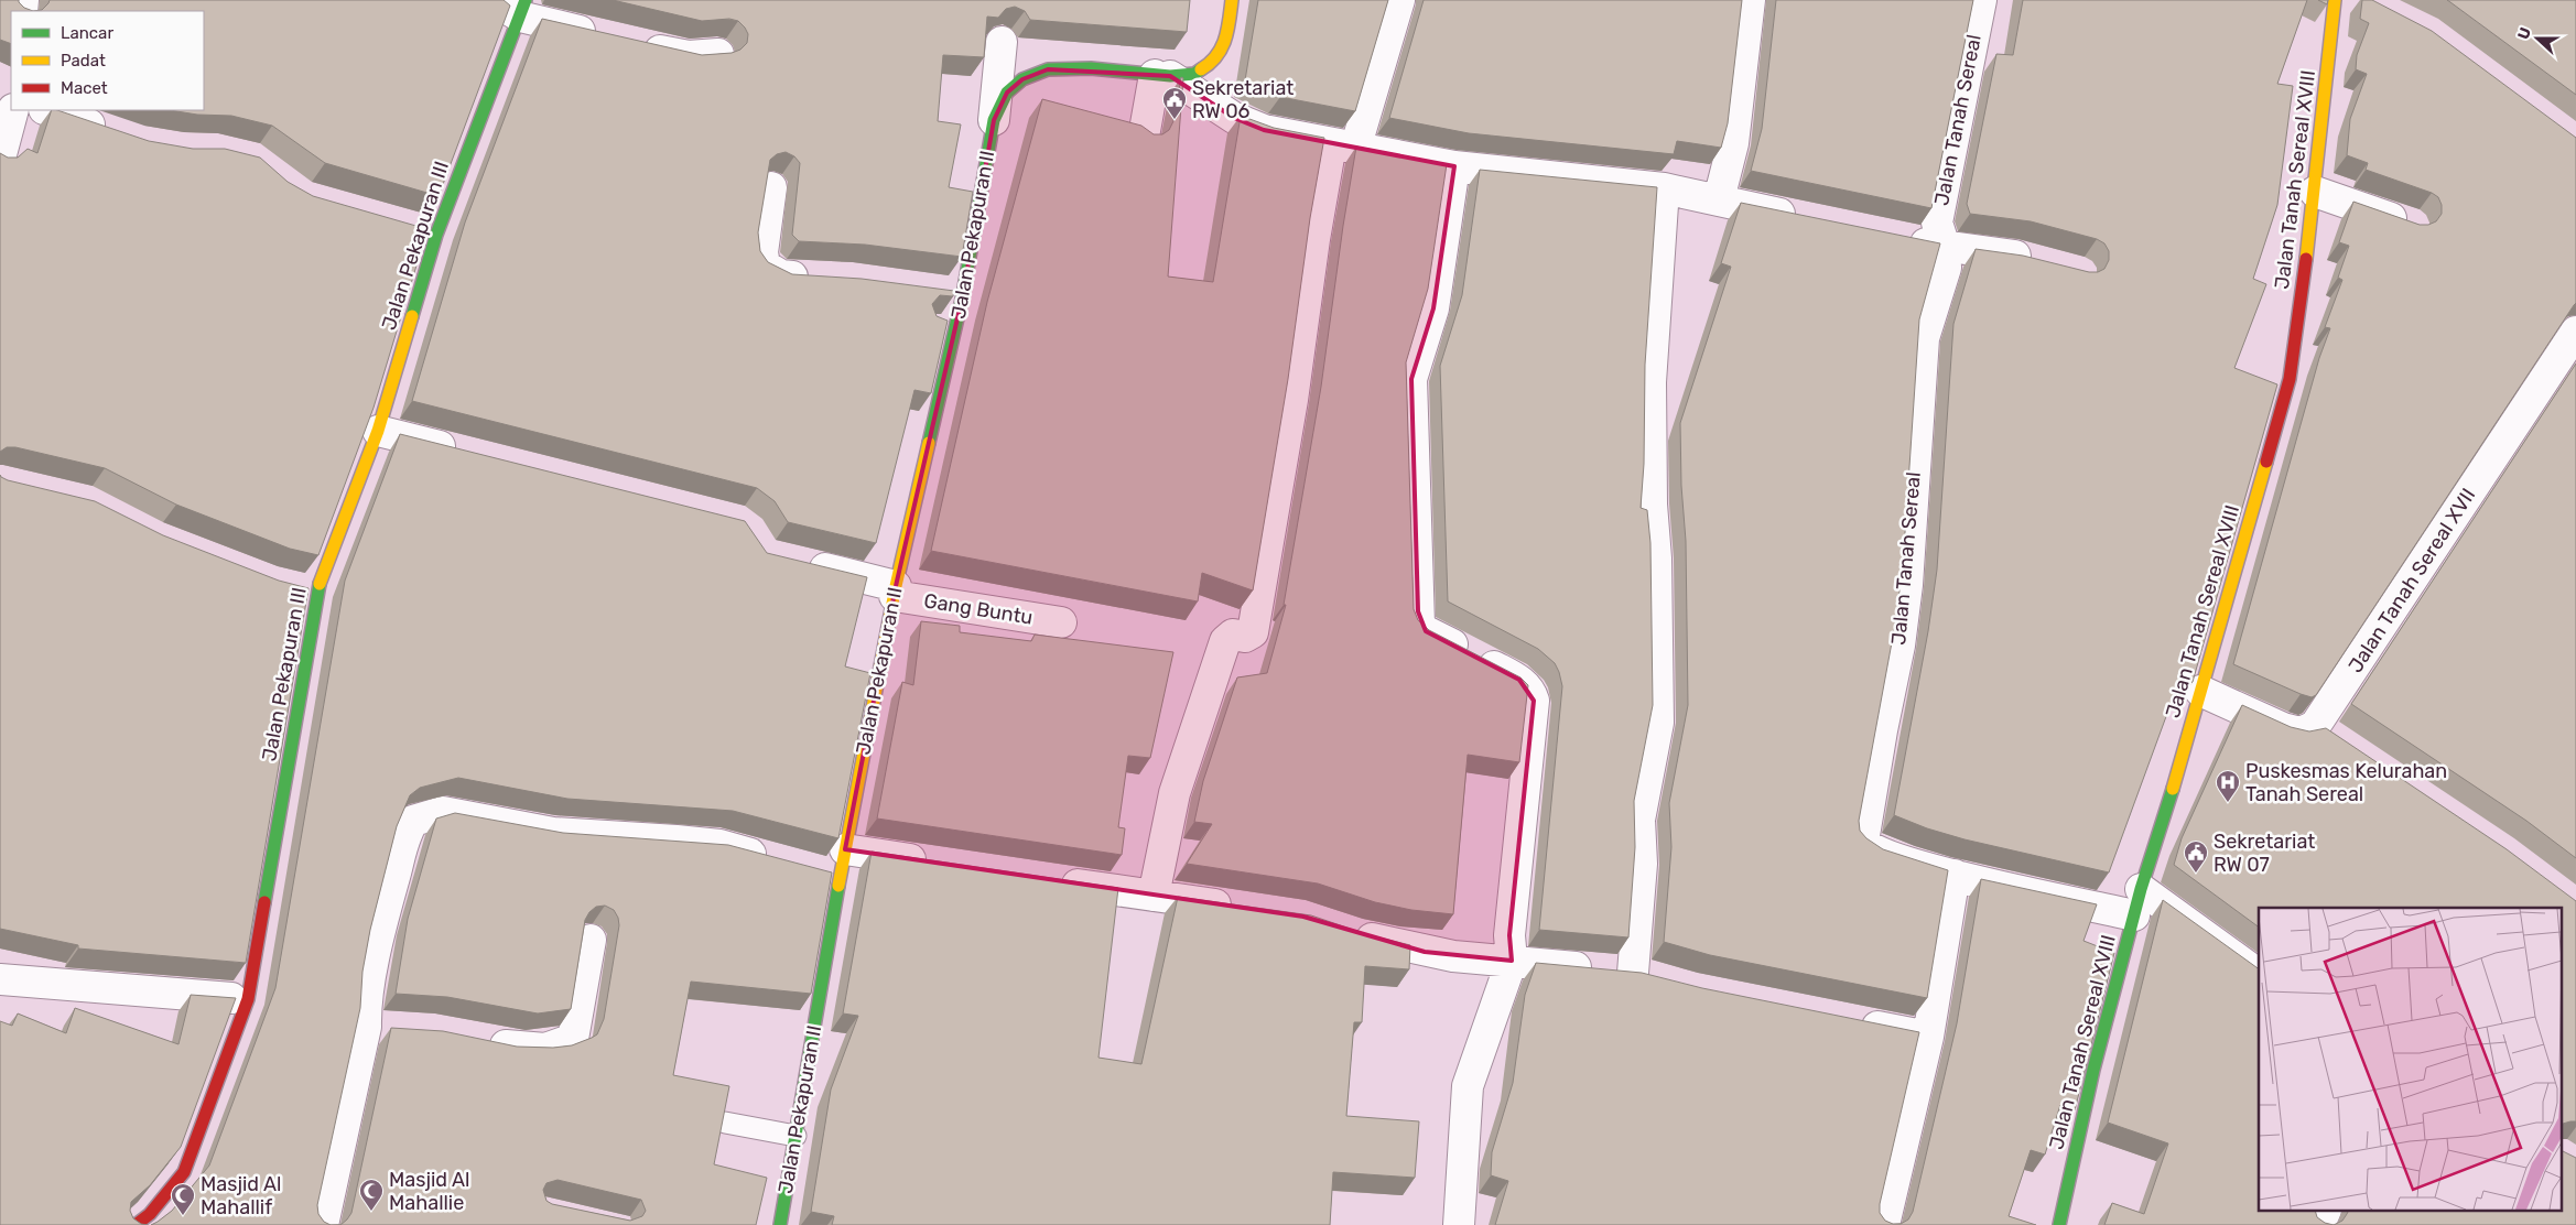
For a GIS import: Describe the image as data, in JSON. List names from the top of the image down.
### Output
{
  "streets": {
    "street": [
      "Jalan Tanah Sereal",
      "Jalan Tanah Sereal XVIII",
      "Jalan Pekapuran II",
      "Jalan Pekapuran III",
      "Jalan Tanah Sereal XVII",
      "Gang Buntu"
    ]
  },
  "crossings": [
    ["Jalan Tanah Sereal", "Jalan Tanah Sereal XVIII"],
    ["Jalan Pekapuran II", "Gang Buntu"]
  ],
  "places": {
    "public building": ["Sekretariat RW 06", "Sekretariat RW 07"],
    "hospital": ["Puskesmas Kelurahan Tanah Sereal"],
    "mosque": ["Masjid Al Mahallie", "Masjid Al Mahallif"]
  },
  "legend": ["Lancar", "Padat", "Macet"],
  "north": "left"
}
